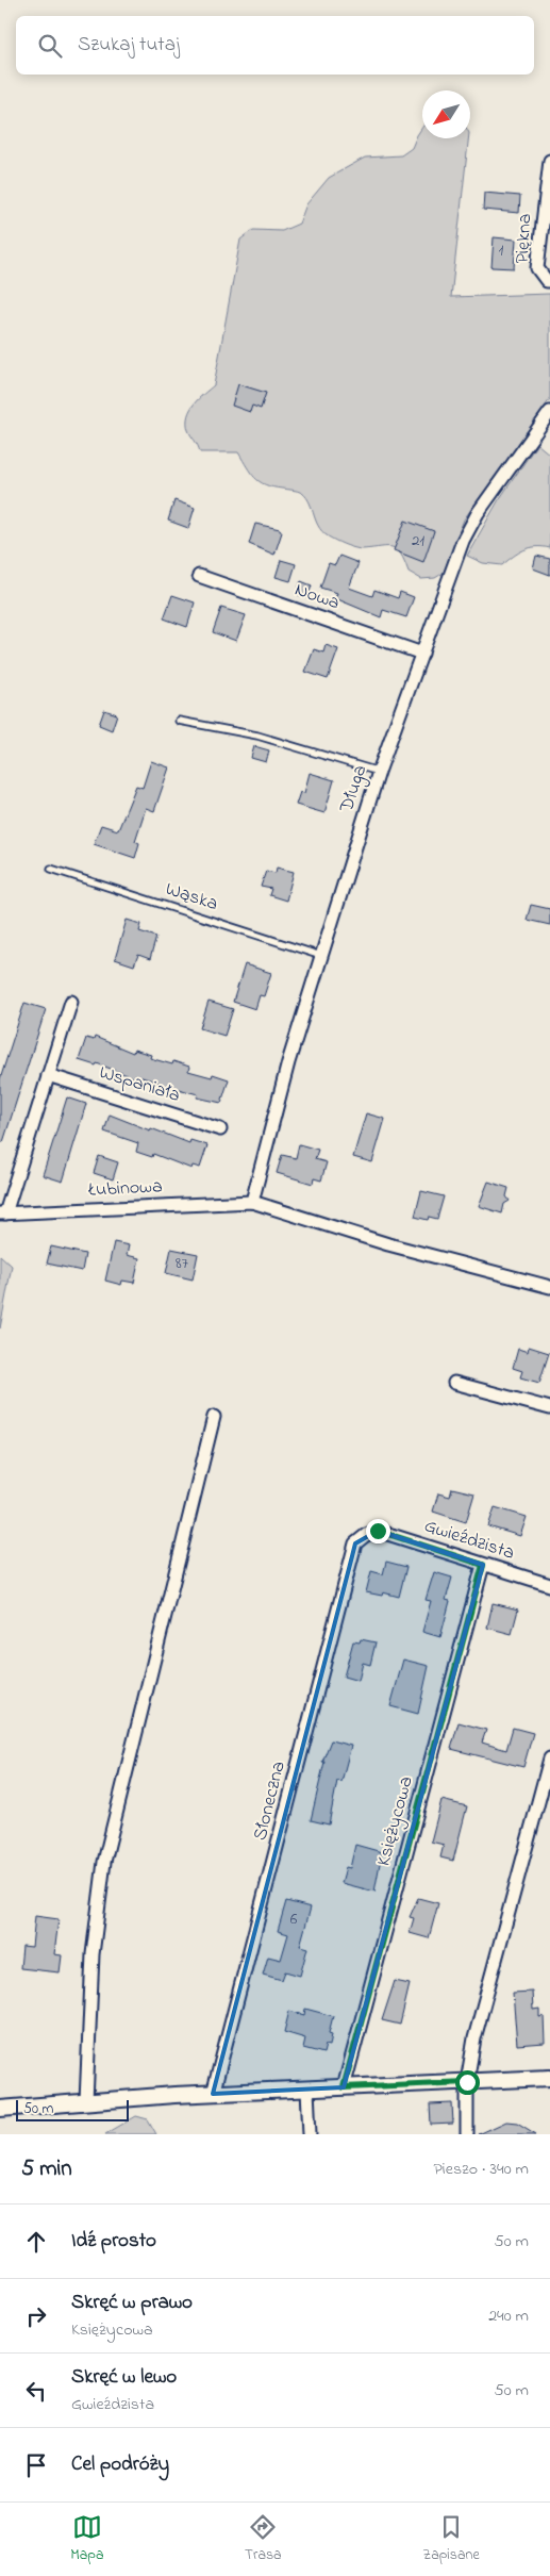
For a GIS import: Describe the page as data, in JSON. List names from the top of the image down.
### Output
{
  "streets": {
    "street": [
      "Piękna",
      "Nowa",
      "Długa",
      "Wspaniała",
      "Łubinowa",
      "Gwieździsta",
      "Słoneczna",
      "Księżycowa"
    ],
    "lane": ["Wąska"]
  },
  "crossings": [
    ["Nowa", "Długa"],
    ["Długa", "Wąska"],
    ["Długa", "Łubinowa"],
    ["Gwieździsta", "Słoneczna"],
    ["Gwieździsta", "Księżycowa"]
  ],
  "house_numbers": [
    "1",
    "21",
    "87",
    "6"
  ],
  "scale_bar": "50 m",
  "north": "bottom left",
  "page": {
    "search": "Szukaj tutaj",
    "scale": "50 m",
    "heading": ["5 min", "Pieszo · 340 m"],
    "list": [
      ["Idź prosto", "50 m"],
      ["Skręć w prawo", "Księżycowa", "240 m"],
      ["Skręć w lewo", "Gwieździsta", "50 m"],
      "Cel podróży"
    ],
    "nav": ["Mapa", "Trasa", "Zapisane"]
  }
}
